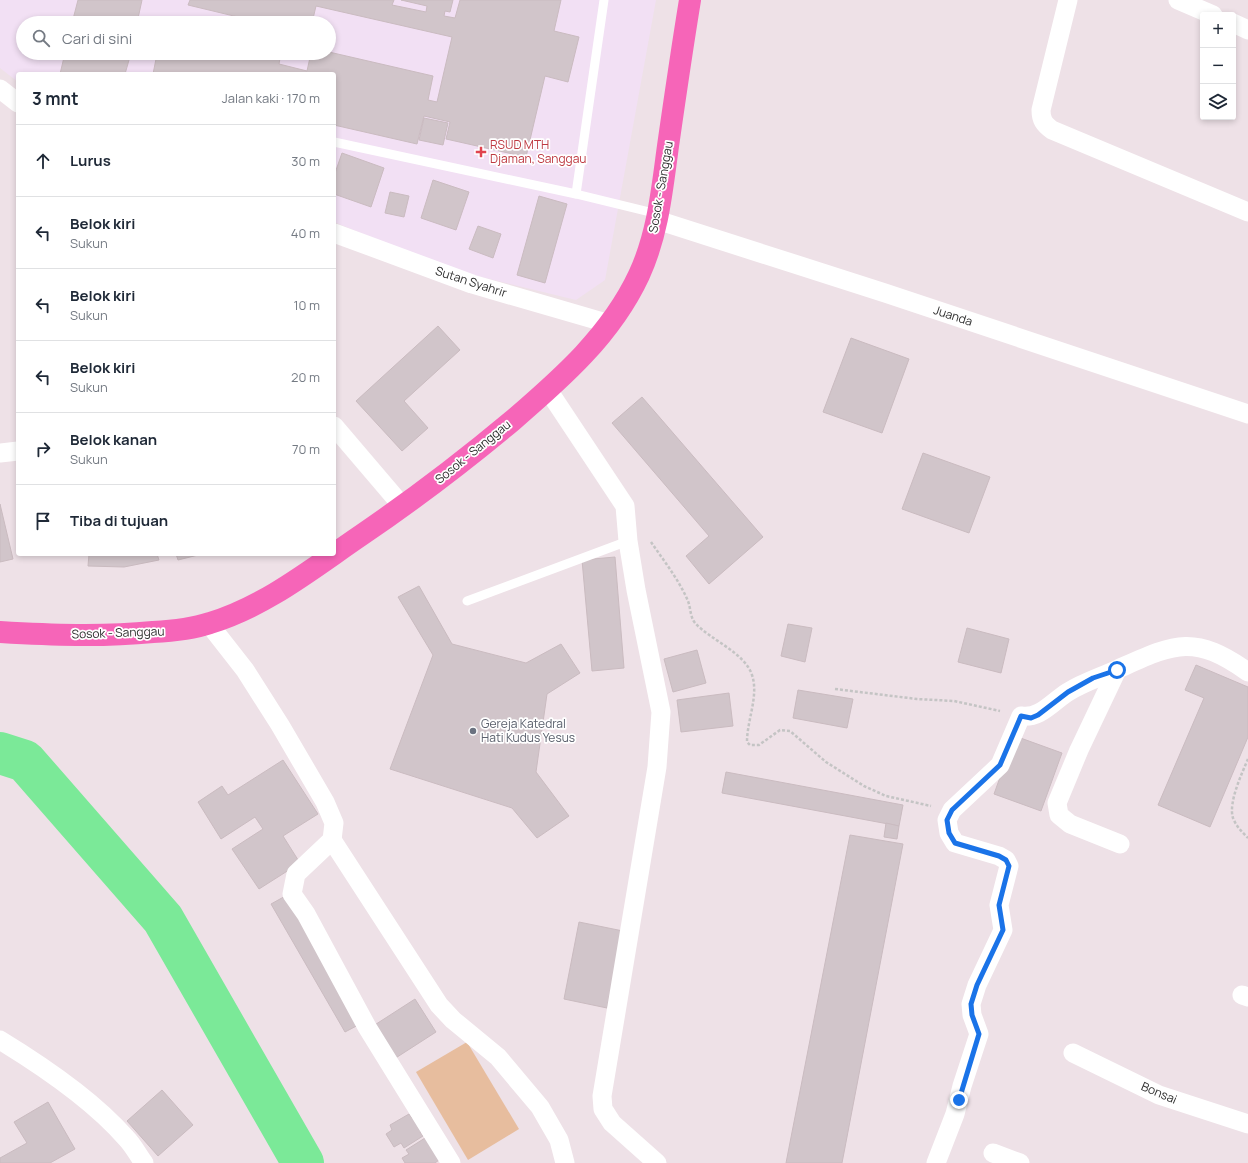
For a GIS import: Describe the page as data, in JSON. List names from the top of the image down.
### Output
{
  "streets": {
    "highway": ["Sosok - Sanggau"],
    "street": ["Sutan Syahrir", "Juanda", "Bonsai"]
  },
  "crossings": [
    ["Sosok - Sanggau", "Sutan Syahrir"],
    ["Sosok - Sanggau", "Juanda"]
  ],
  "places": {
    "health": ["RSUD MTH Djaman, Sanggau"],
    "other": ["Gereja Katedral Hati Kudus Yesus"]
  },
  "page": {
    "map_buttons": ["+", "−"],
    "search": "Cari di sini",
    "heading": ["3 mnt", "Jalan kaki · 170 m"],
    "list": [
      ["Lurus", "30 m"],
      ["Belok kiri", "Sukun", "40 m"],
      ["Belok kiri", "Sukun", "10 m"],
      ["Belok kiri", "Sukun", "20 m"],
      ["Belok kanan", "Sukun", "70 m"],
      "Tiba di tujuan"
    ]
  }
}
